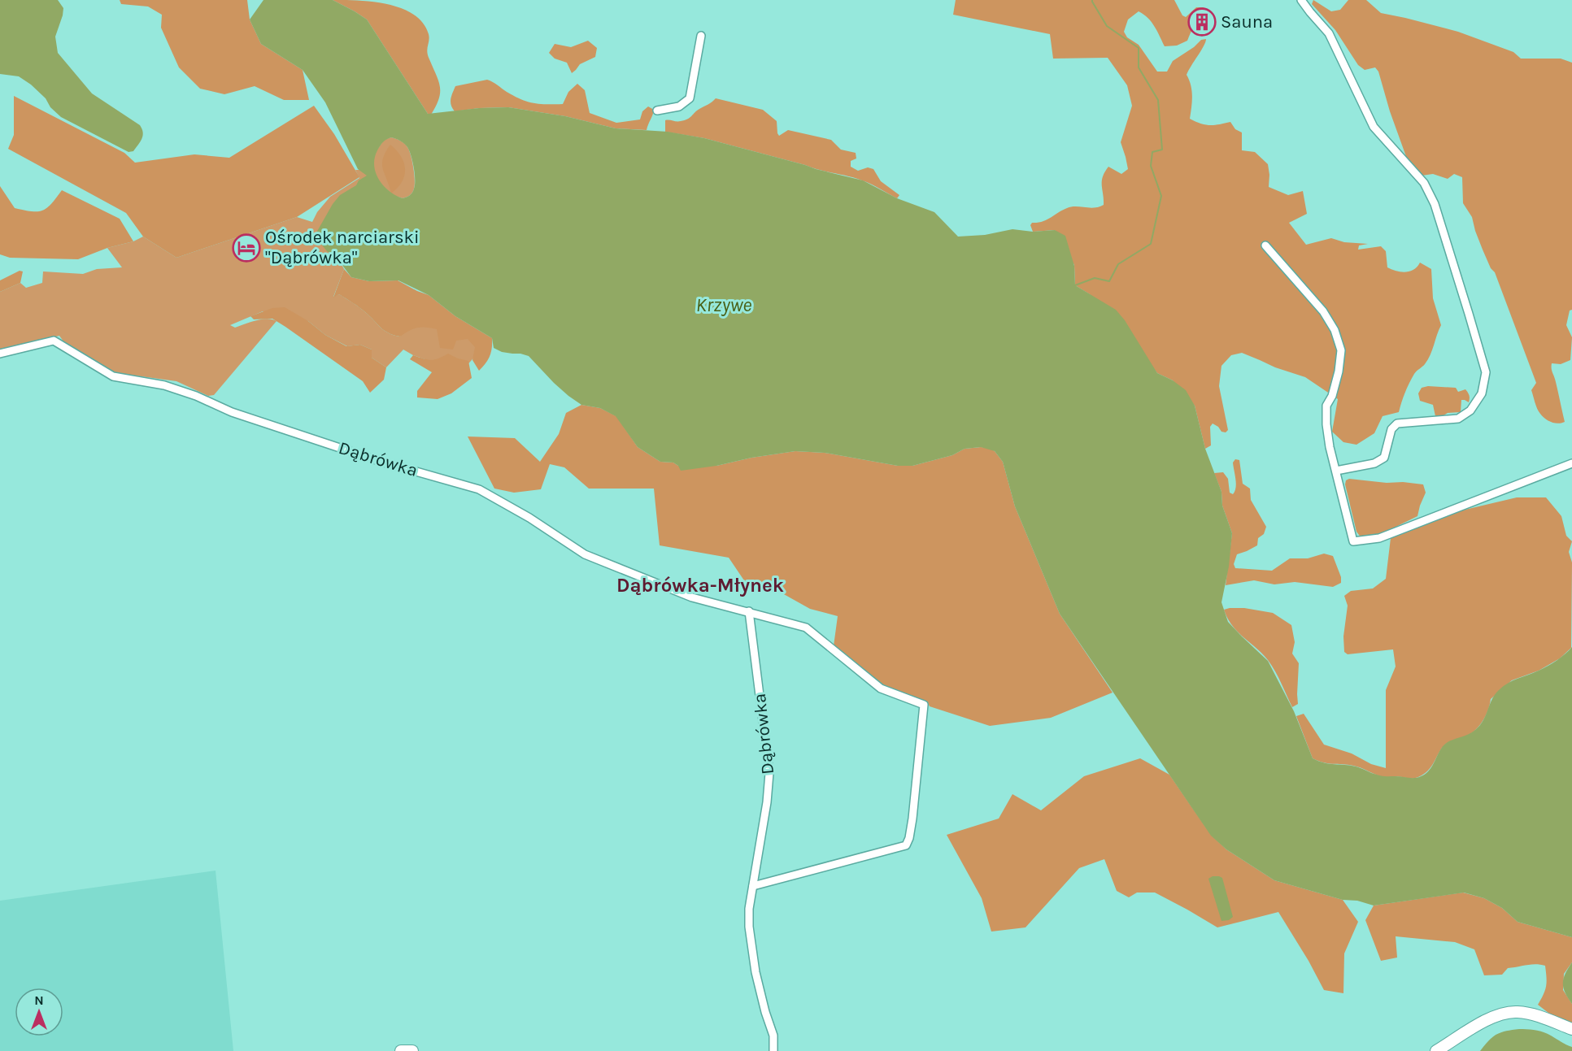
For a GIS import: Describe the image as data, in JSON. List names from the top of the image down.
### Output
{
  "streets": {
    "street": ["Dąbrówka"]
  },
  "districts": ["Dąbrówka-Młynek"],
  "water": ["Krzywe"],
  "places": {
    "building": ["Sauna"],
    "hotel": ["Ośrodek narciarski \"Dąbrówka\""]
  },
  "north": "top"
}
